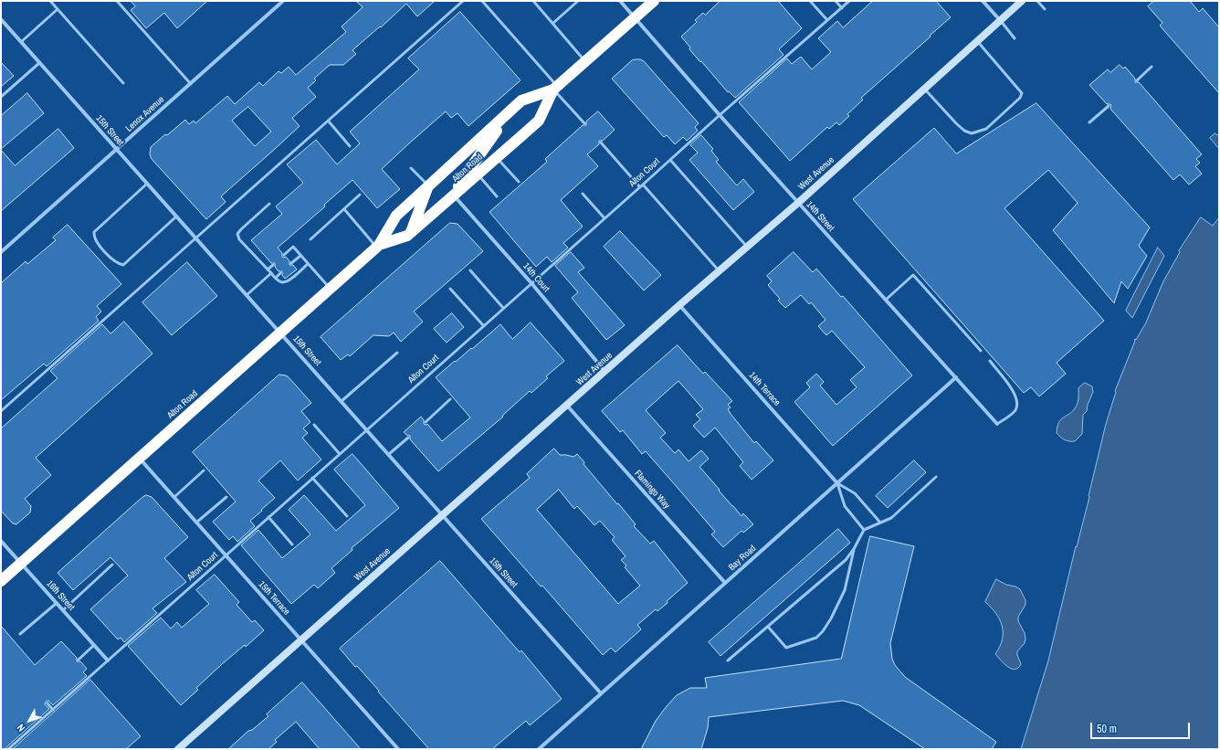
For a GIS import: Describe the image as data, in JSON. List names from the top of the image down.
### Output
{
  "streets": {
    "highway": ["Alton Road"],
    "street": [
      "Lenox Avenue",
      "15th Street",
      "West Avenue",
      "14th Street",
      "14th Court",
      "14th Terrace",
      "Flamingo Way",
      "Bay Road",
      "16th Street",
      "15th Terrace"
    ],
    "lane": ["Alton Court"]
  },
  "crossings": [
    ["Lenox Avenue", "15th Street"],
    ["15th Street", "Alton Road"],
    ["15th Street", "Alton Court"],
    ["15th Street", "West Avenue"],
    ["15th Street", "Bay Road"],
    ["Alton Road", "14th Street"],
    ["Alton Road", "14th Court"],
    ["Alton Road", "16th Street"],
    ["Alton Road", "15th Terrace"],
    ["Alton Court", "14th Street"],
    ["Alton Court", "14th Court"],
    ["Alton Court", "16th Street"],
    ["Alton Court", "15th Terrace"],
    ["West Avenue", "14th Street"],
    ["West Avenue", "14th Court"],
    ["West Avenue", "14th Terrace"],
    ["West Avenue", "Flamingo Way"],
    ["West Avenue", "15th Terrace"],
    ["14th Street", "Bay Road"],
    ["14th Terrace", "Bay Road"],
    ["Flamingo Way", "Bay Road"]
  ],
  "scale_bar": "50 m",
  "north": "bottom left"
}
